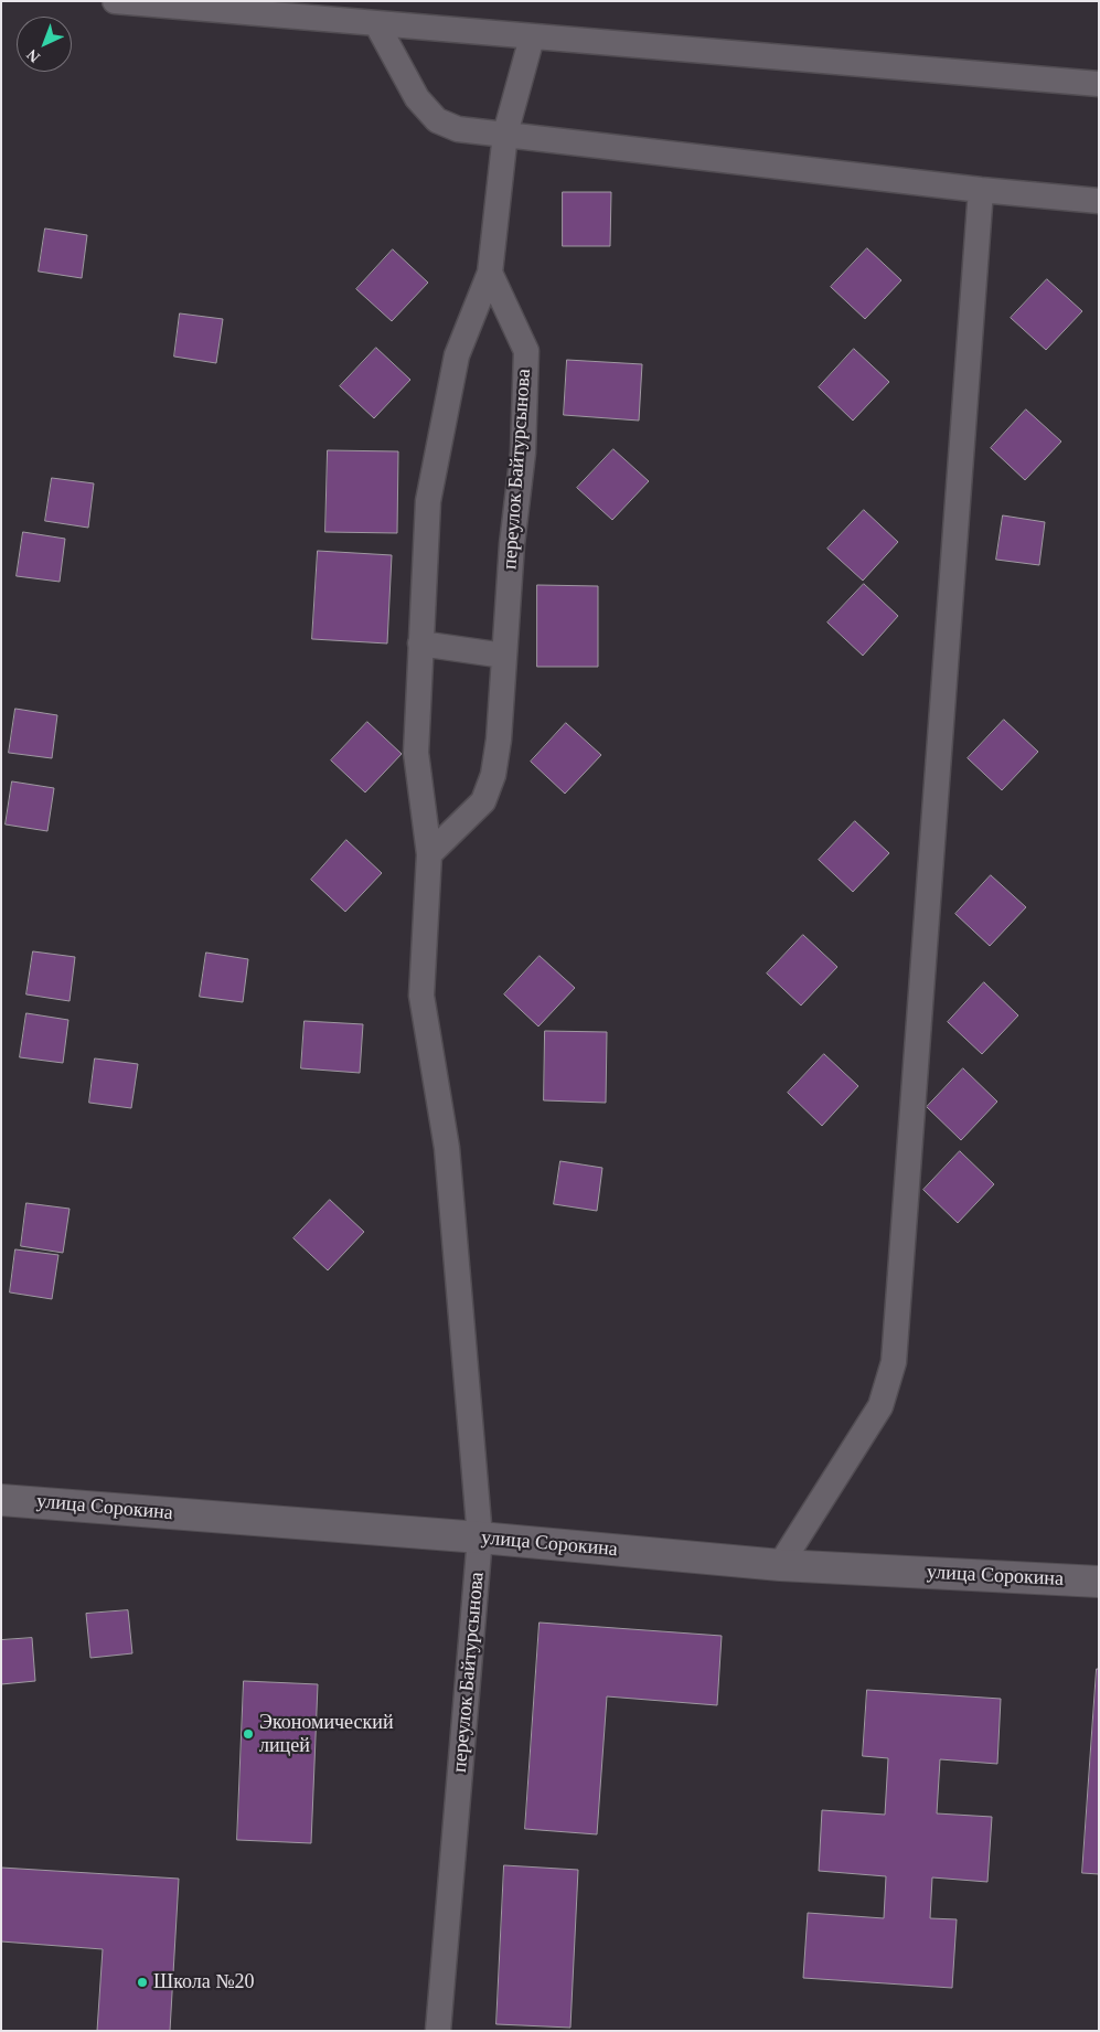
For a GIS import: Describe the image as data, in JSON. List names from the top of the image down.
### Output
{
  "streets": {
    "street": ["переулок Байтурсынова", "улица Сорокина"]
  },
  "crossings": [
    ["переулок Байтурсынова", "улица Сорокина"]
  ],
  "places": ["Экономический лицей", "Школа №20"],
  "north": "bottom left"
}
